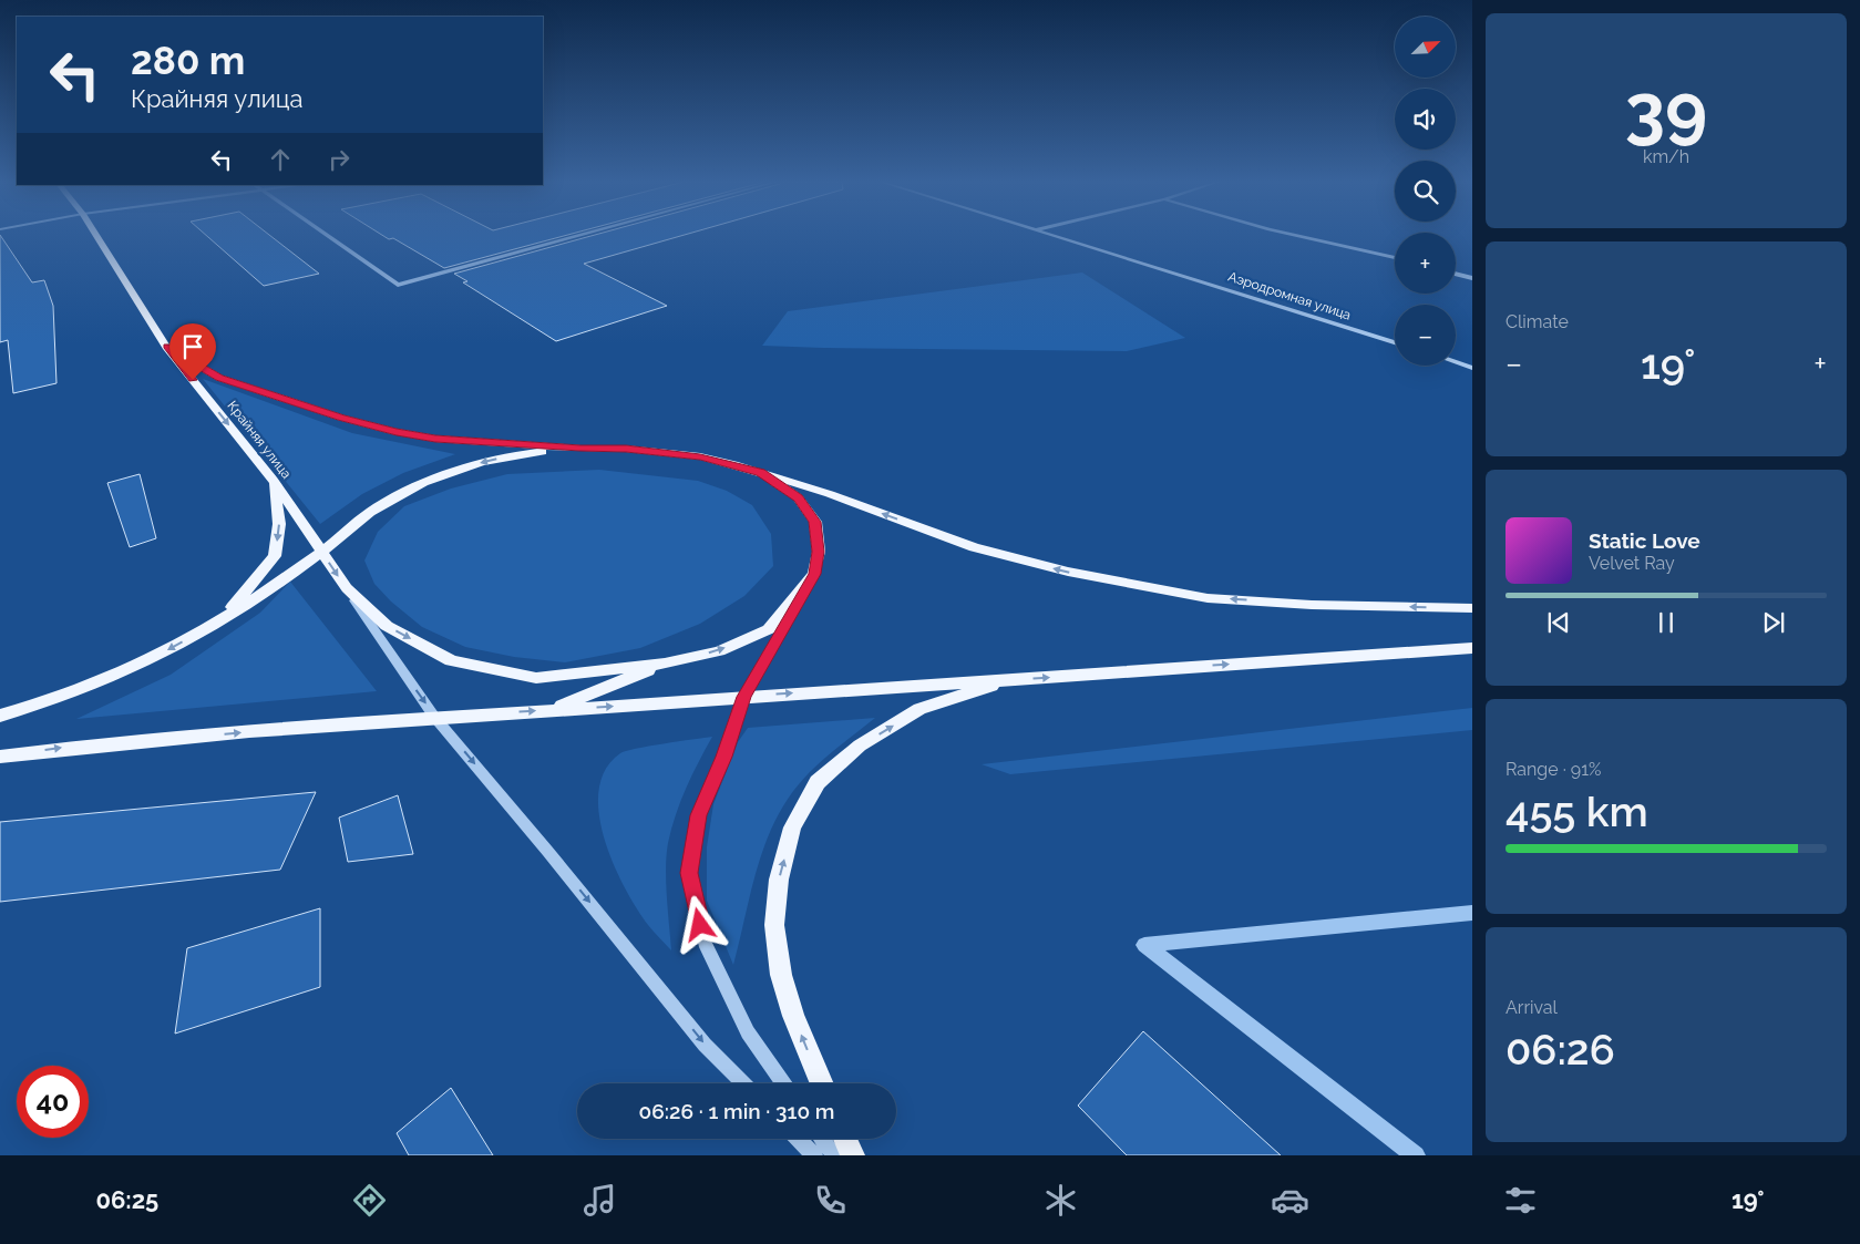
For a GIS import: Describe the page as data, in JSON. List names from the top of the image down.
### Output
{
  "streets": {
    "main road": ["Крайняя улица"],
    "street": ["Аэродромная улица"]
  },
  "north": "top right",
  "page": {
    "tile": [
      ["39", "km/h"],
      "Climate",
      ["Range · 91%", "455 km"],
      ["Arrival", "06:26"]
    ],
    "map_buttons": ["+", "−"],
    "turn": ["280 m", "Крайняя улица"],
    "heat": ["−", "19°", "+"],
    "song": ["Static Love", "Velvet Ray"],
    "limit": "40",
    "trip": "06:26 · 1 min · 310 m",
    "tabs": ["06:25", "19°"]
  }
}
